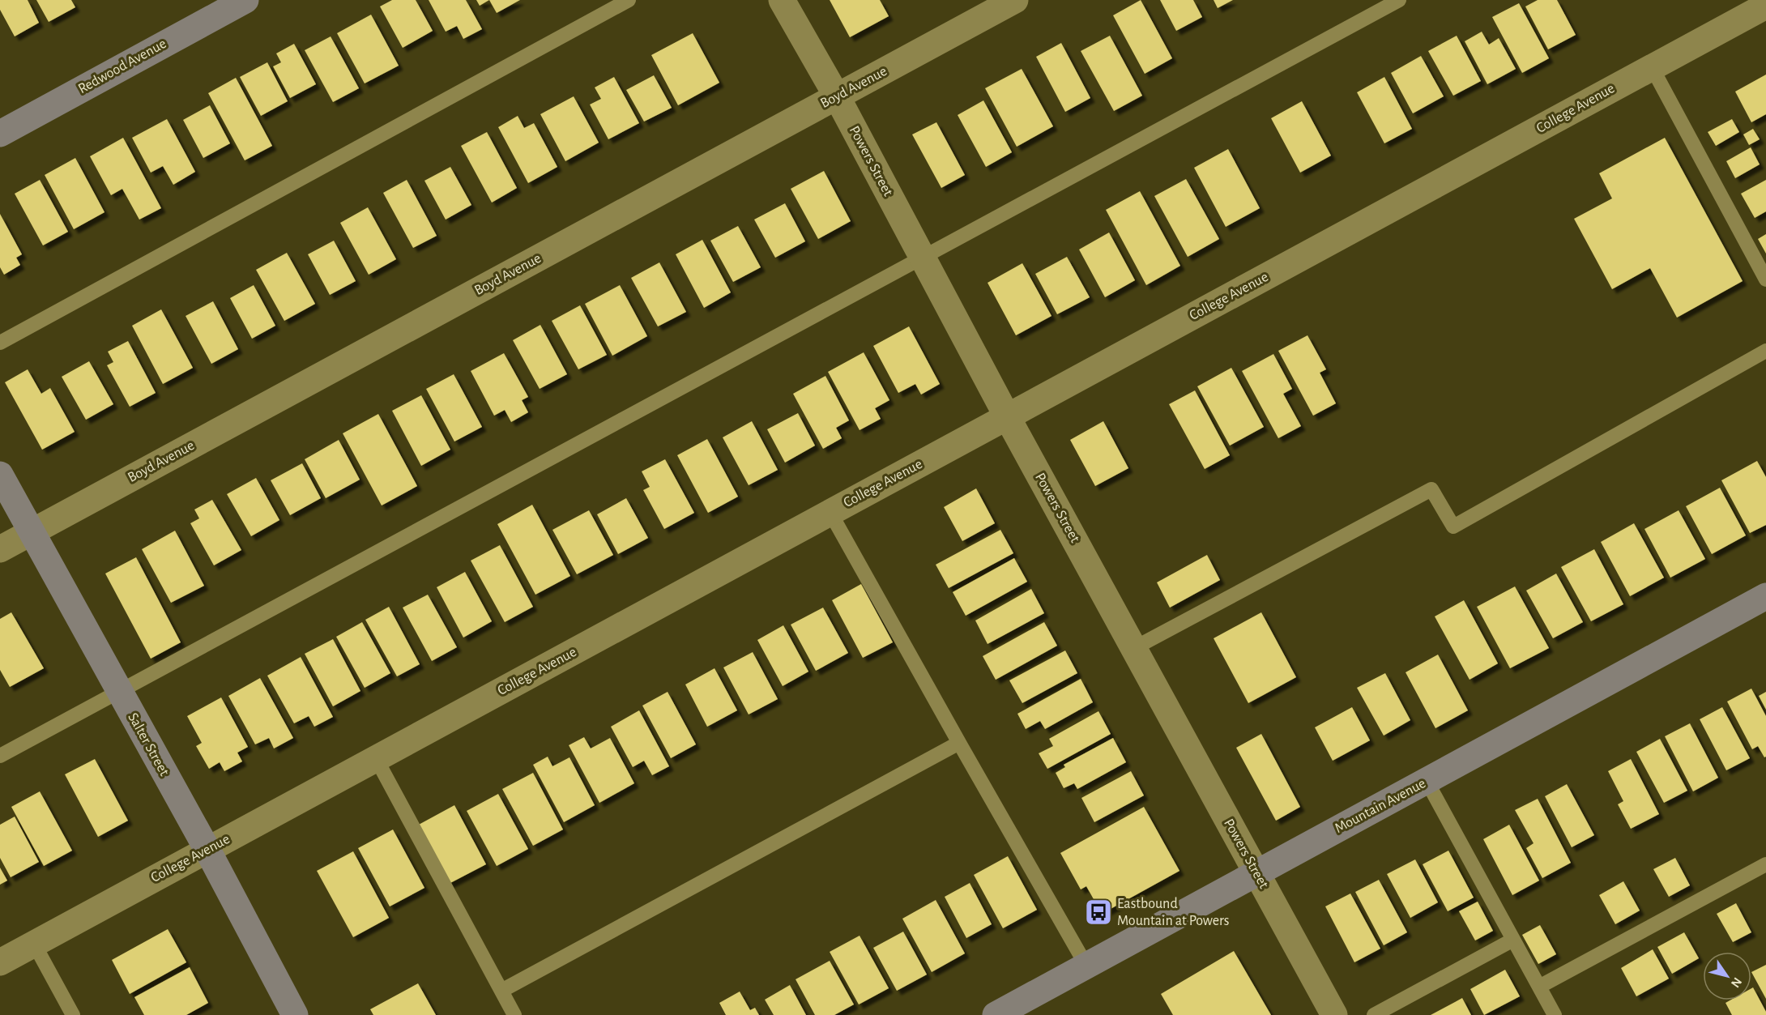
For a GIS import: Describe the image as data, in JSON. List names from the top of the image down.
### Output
{
  "streets": {
    "main road": ["Redwood Avenue", "Salter Street", "Mountain Avenue"],
    "street": ["Boyd Avenue", "College Avenue", "Powers Street"]
  },
  "crossings": [
    ["Boyd Avenue", "Powers Street"],
    ["Boyd Avenue", "Salter Street"],
    ["College Avenue", "Powers Street"],
    ["College Avenue", "Salter Street"],
    ["Powers Street", "Mountain Avenue"]
  ],
  "places": {
    "bus stop": ["Eastbound Mountain at Powers"]
  },
  "north": "bottom right"
}
